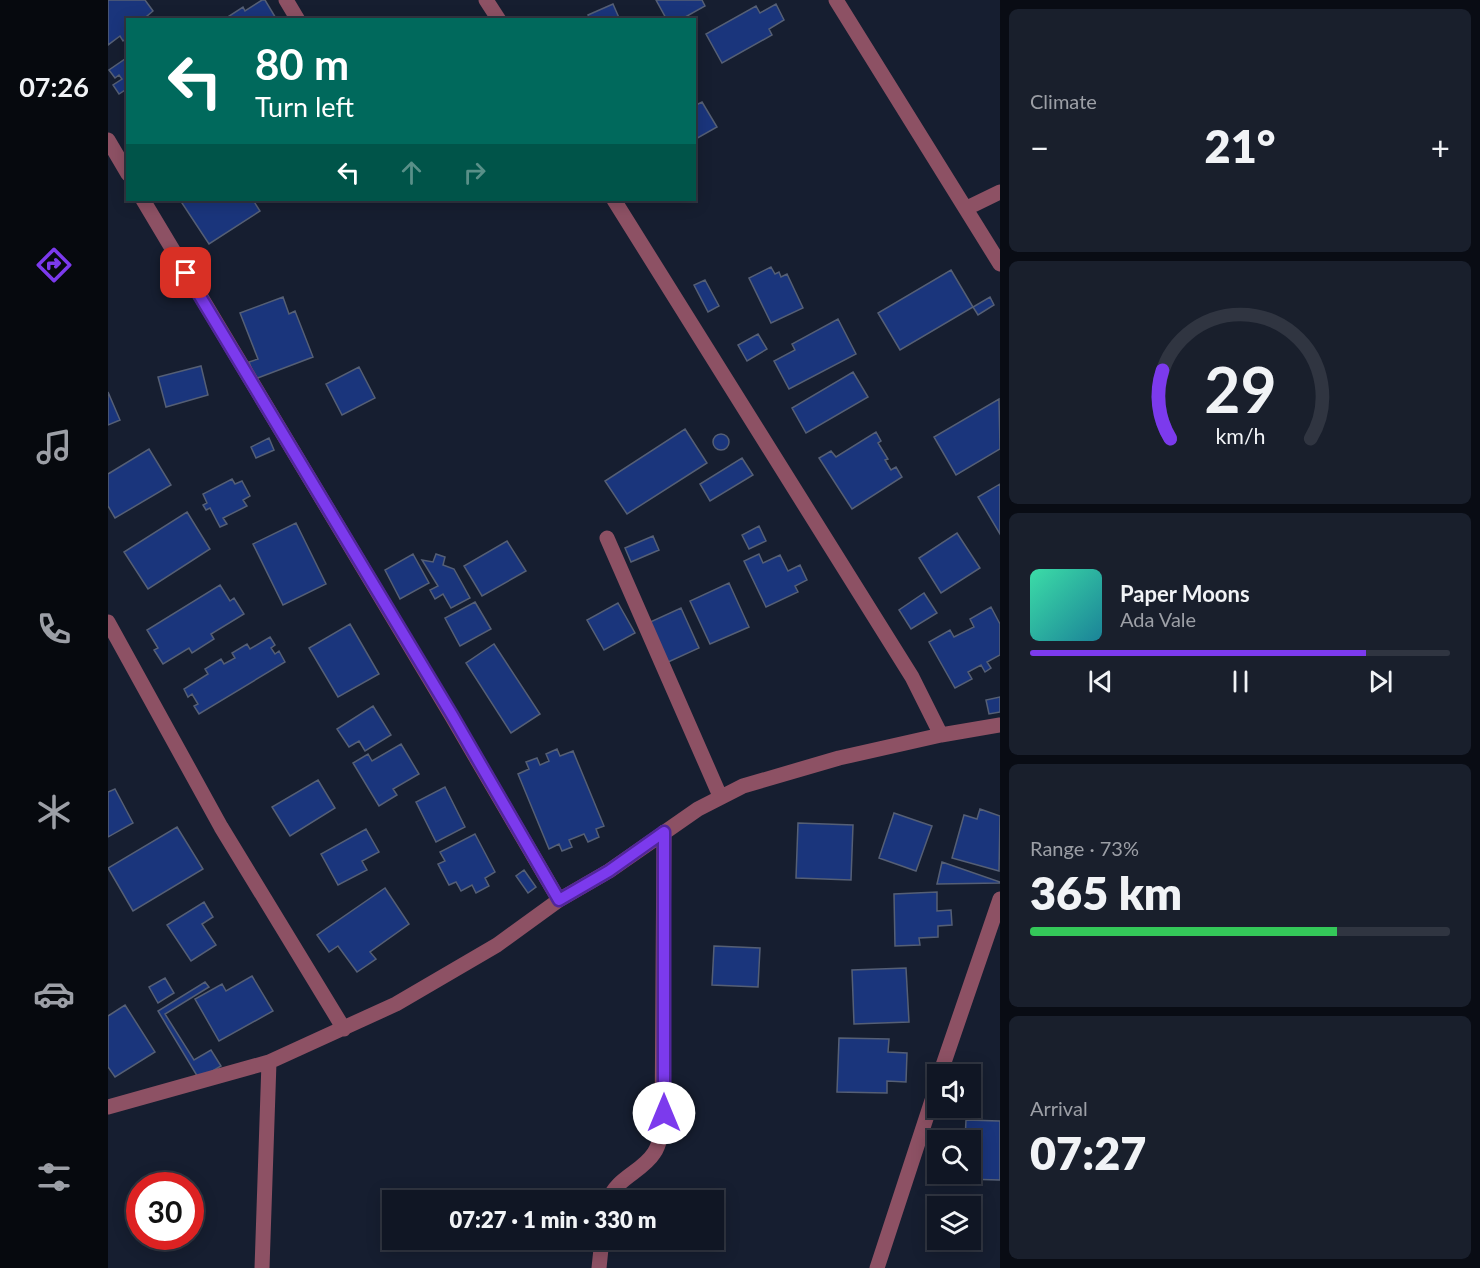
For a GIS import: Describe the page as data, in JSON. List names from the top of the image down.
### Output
{
  "page": {
    "tabs": "07:26",
    "tile": [
      "Climate",
      ["Range · 73%", "365 km"],
      ["Arrival", "07:27"]
    ],
    "turn": ["80 m", "Turn left"],
    "heat": ["−", "21°", "+"],
    "song": ["Paper Moons", "Ada Vale"],
    "limit": "30",
    "trip": "07:27 · 1 min · 330 m",
    "gauge": ["29", "km/h"]
  }
}
